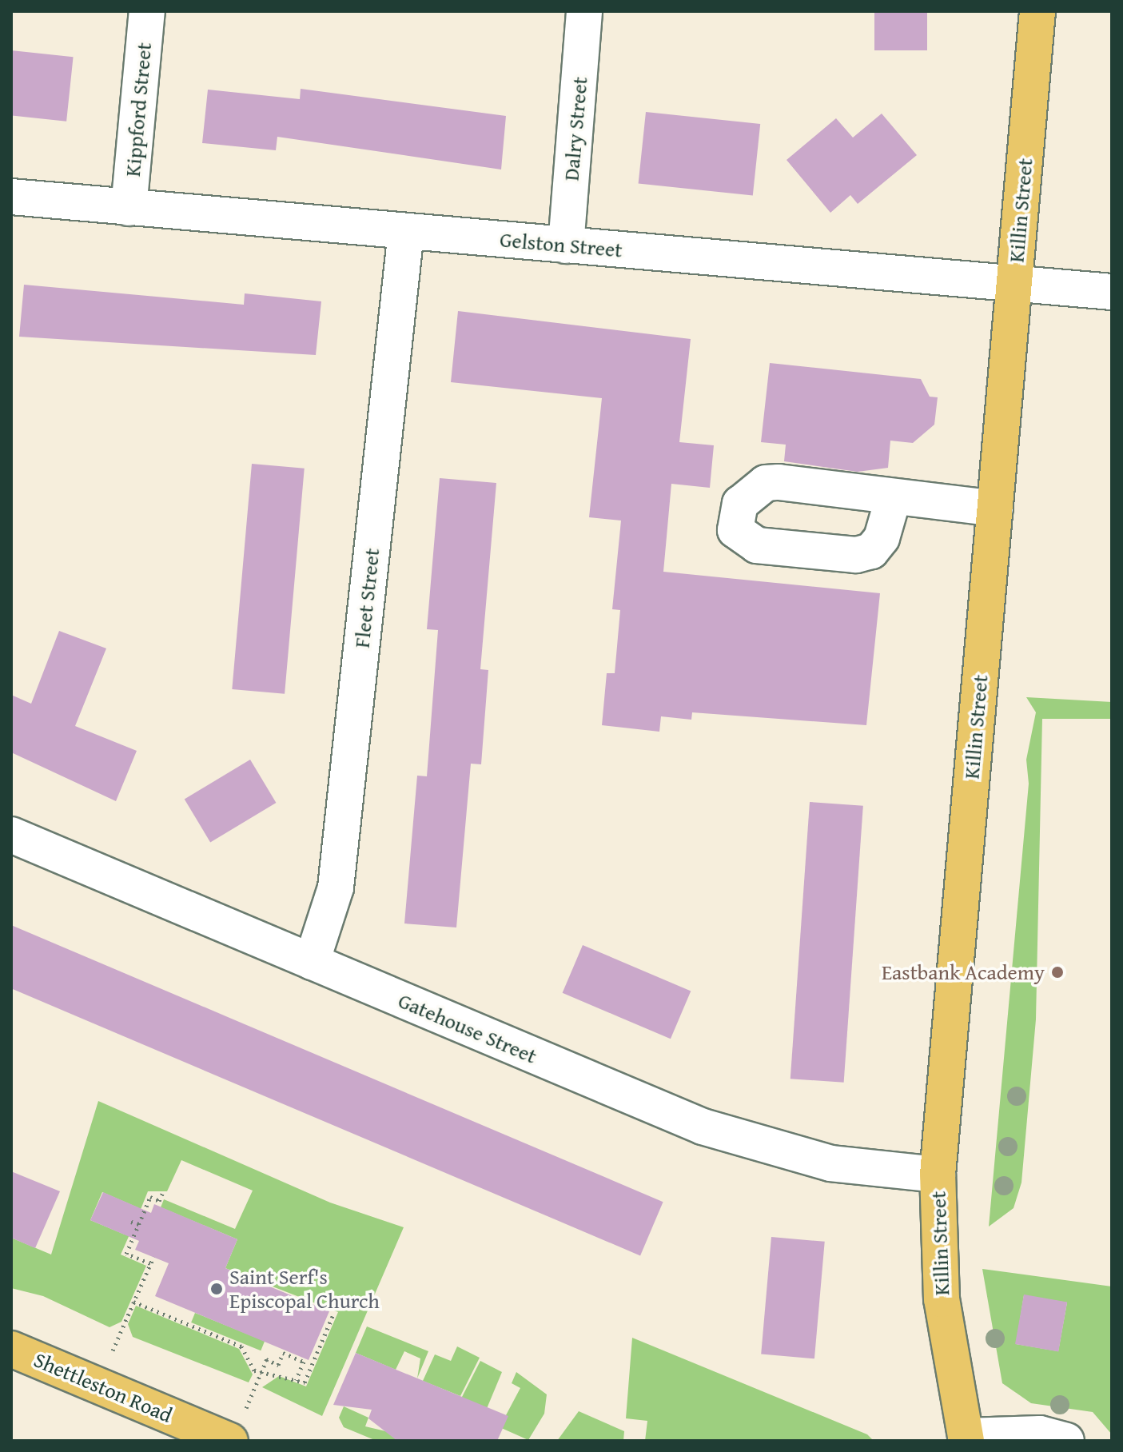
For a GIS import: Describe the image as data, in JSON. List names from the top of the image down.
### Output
{
  "streets": {
    "main road": ["Killin Street", "Shettleston Road"],
    "street": [
      "Kippford Street",
      "Dalry Street",
      "Gelston Street",
      "Fleet Street",
      "Gatehouse Street"
    ]
  },
  "crossings": [
    ["Kippford Street", "Gelston Street"],
    ["Dalry Street", "Gelston Street"],
    ["Killin Street", "Gelston Street"],
    ["Killin Street", "Gatehouse Street"],
    ["Gelston Street", "Fleet Street"],
    ["Fleet Street", "Gatehouse Street"]
  ],
  "places": ["Eastbank Academy", "Saint Serf's Episcopal Church"]
}
